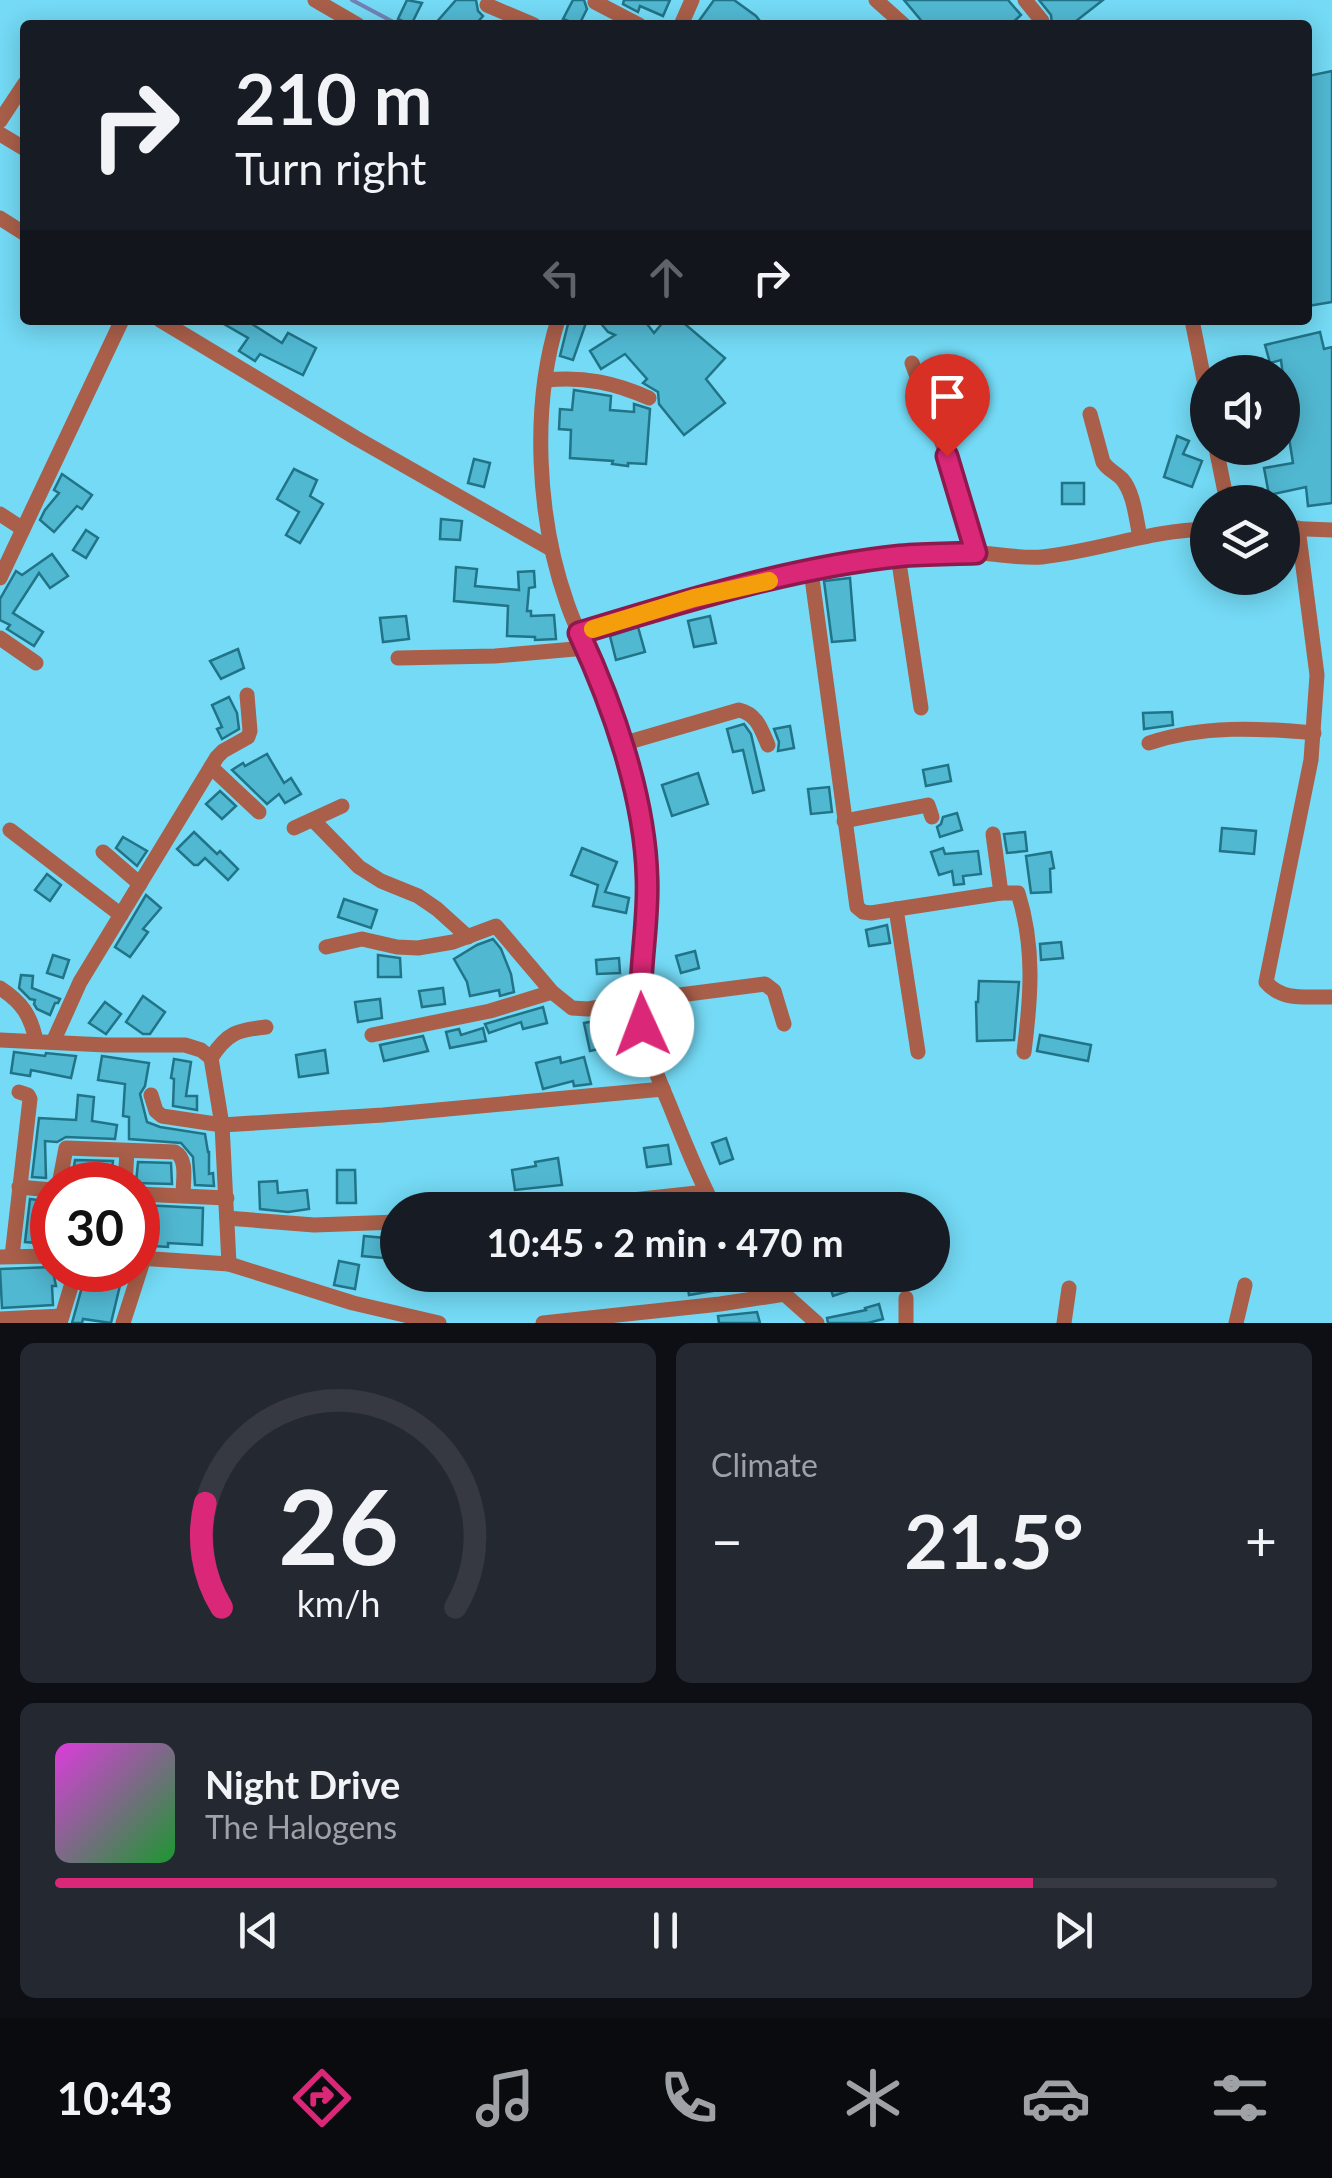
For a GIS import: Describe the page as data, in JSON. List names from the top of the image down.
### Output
{
  "page": {
    "turn": ["210 m", "Turn right"],
    "limit": "30",
    "trip": "10:45 · 2 min · 470 m",
    "tile": "Climate",
    "heat": ["−", "21.5°", "+"],
    "song": ["Night Drive", "The Halogens"],
    "tabs": "10:43",
    "gauge": ["26", "km/h"]
  }
}
